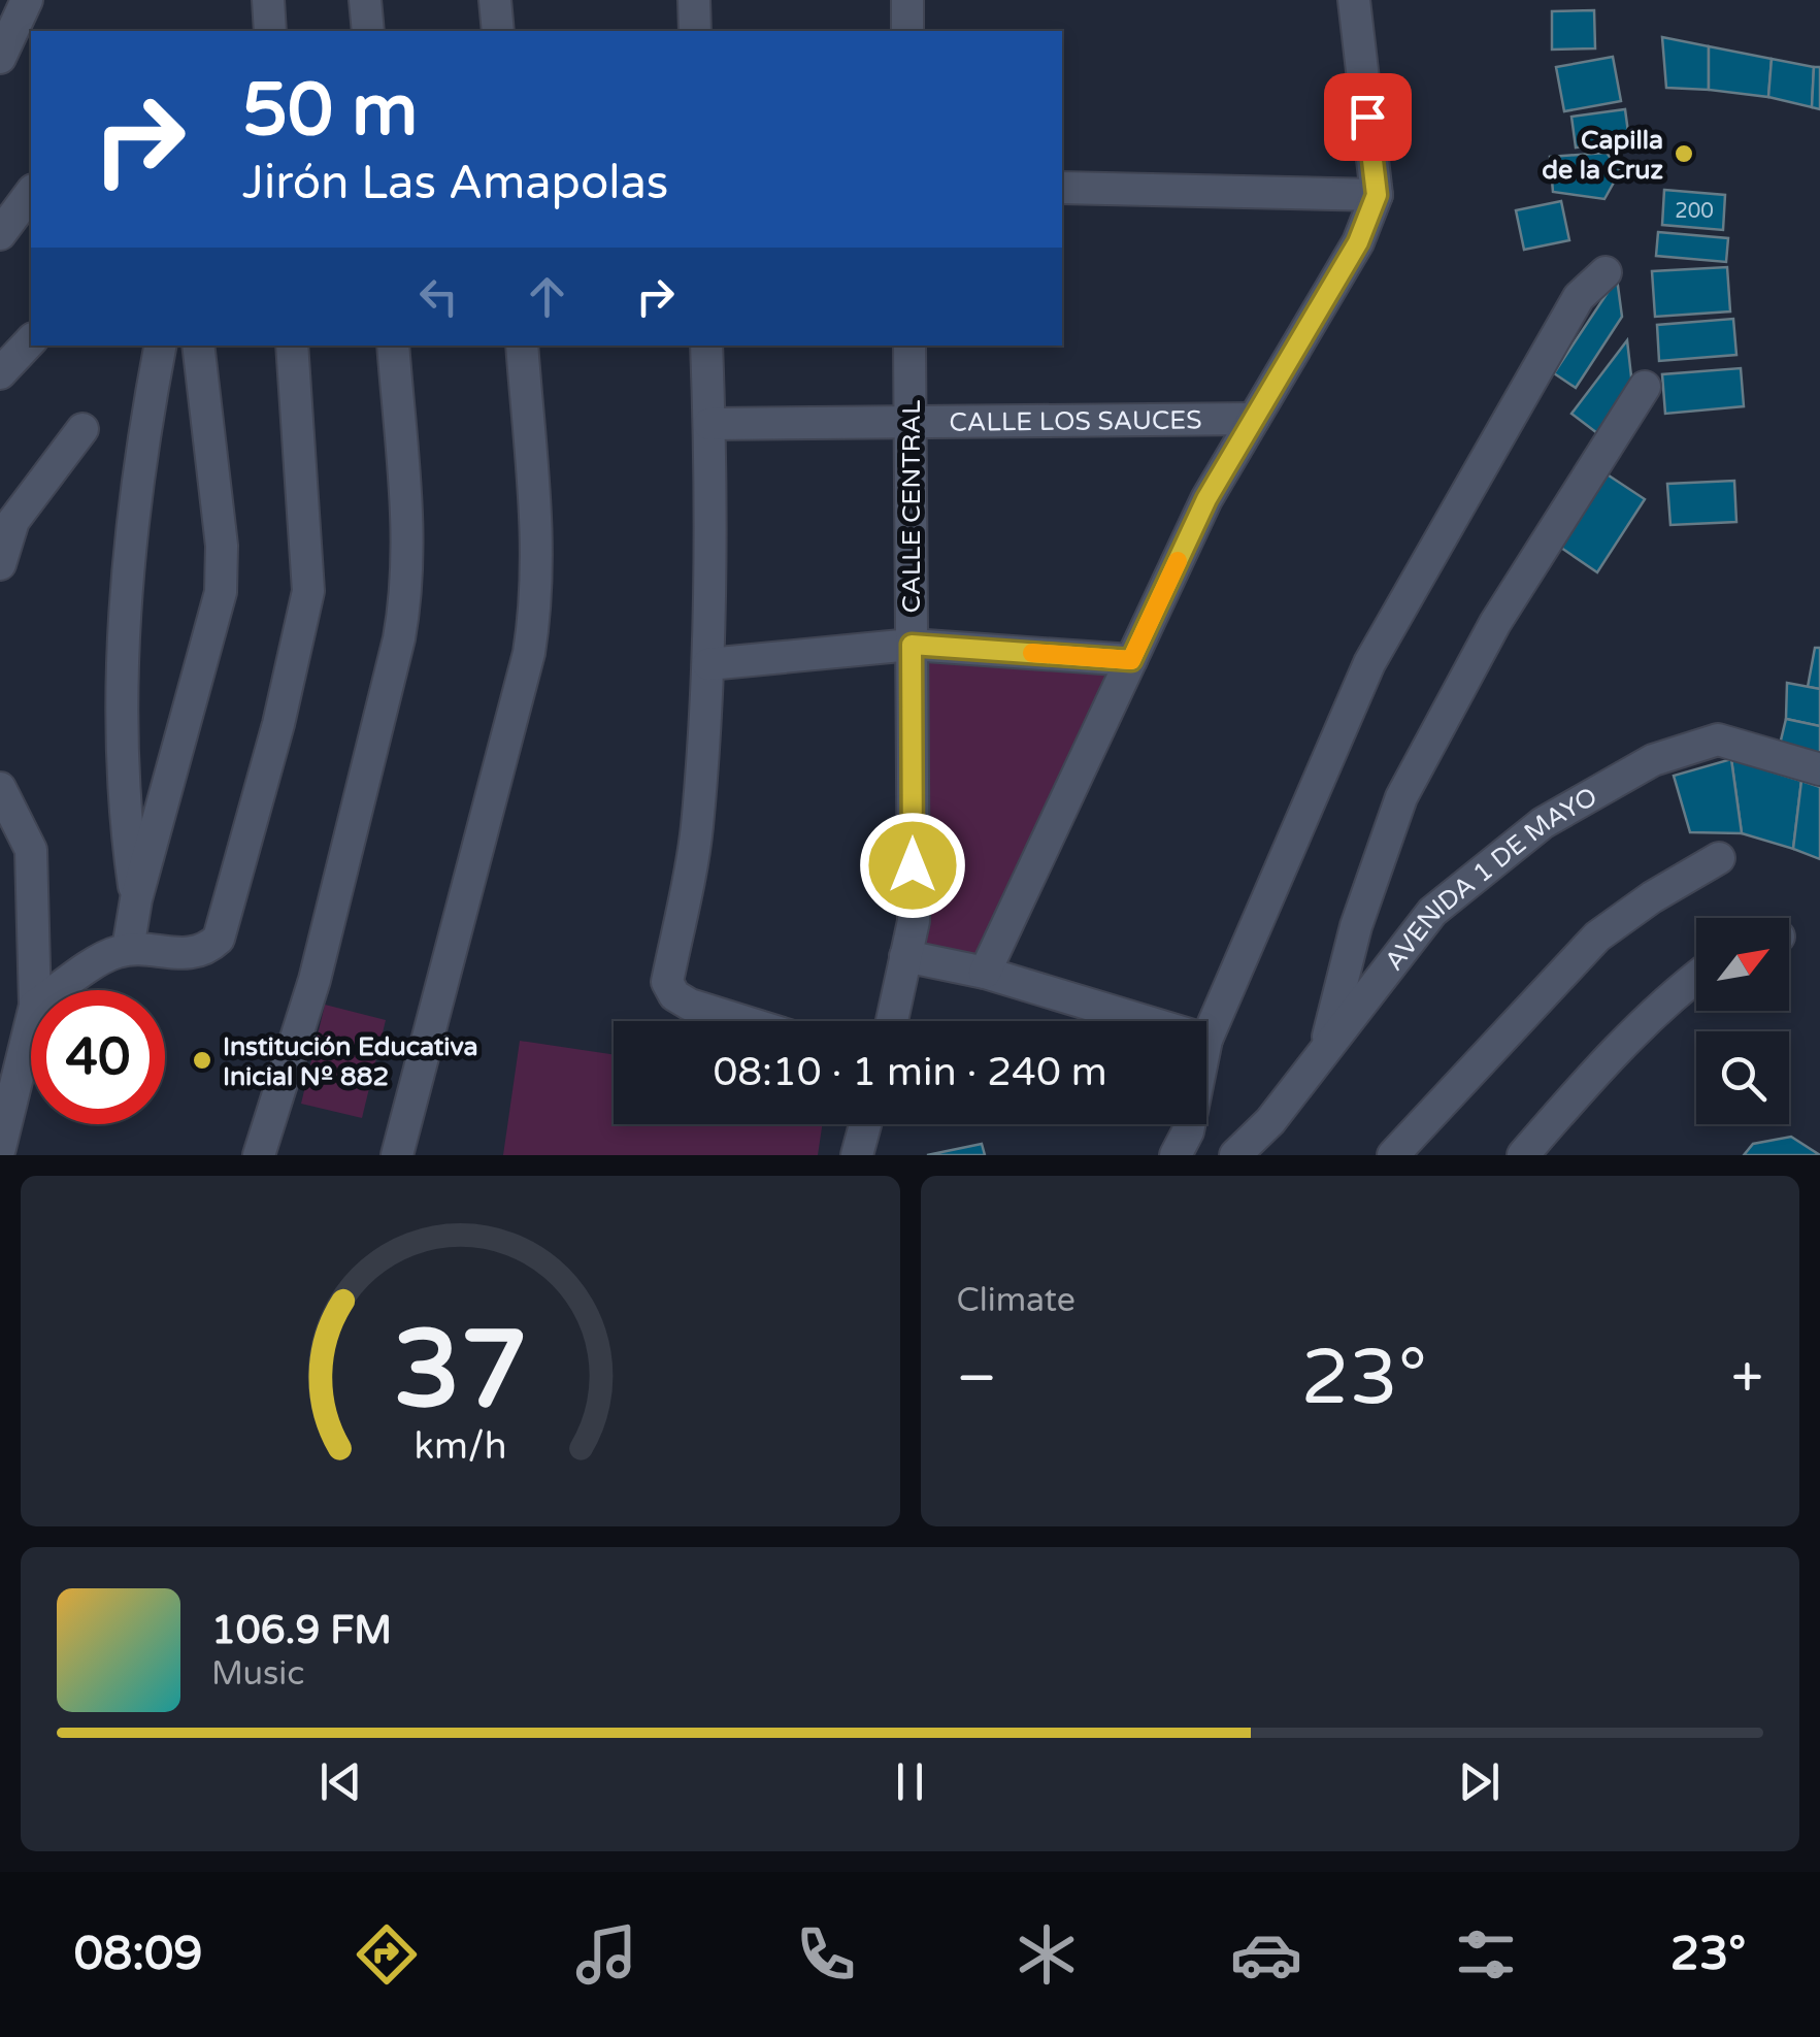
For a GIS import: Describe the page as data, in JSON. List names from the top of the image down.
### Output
{
  "streets": {
    "street": ["CALLE LOS SAUCES", "CALLE CENTRAL", "AVENIDA 1 DE MAYO"]
  },
  "crossings": [
    ["CALLE LOS SAUCES", "CALLE CENTRAL"]
  ],
  "places": ["Capilla de la Cruz", "Institución Educativa Inicial Nº 882"],
  "house_numbers": ["200"],
  "north": "top right",
  "page": {
    "turn": ["50 m", "Jirón Las Amapolas"],
    "limit": "40",
    "trip": "08:10 · 1 min · 240 m",
    "tile": "Climate",
    "heat": ["−", "23°", "+"],
    "song": ["106.9 FM", "Music"],
    "tabs": ["08:09", "23°"],
    "gauge": ["37", "km/h"]
  }
}
